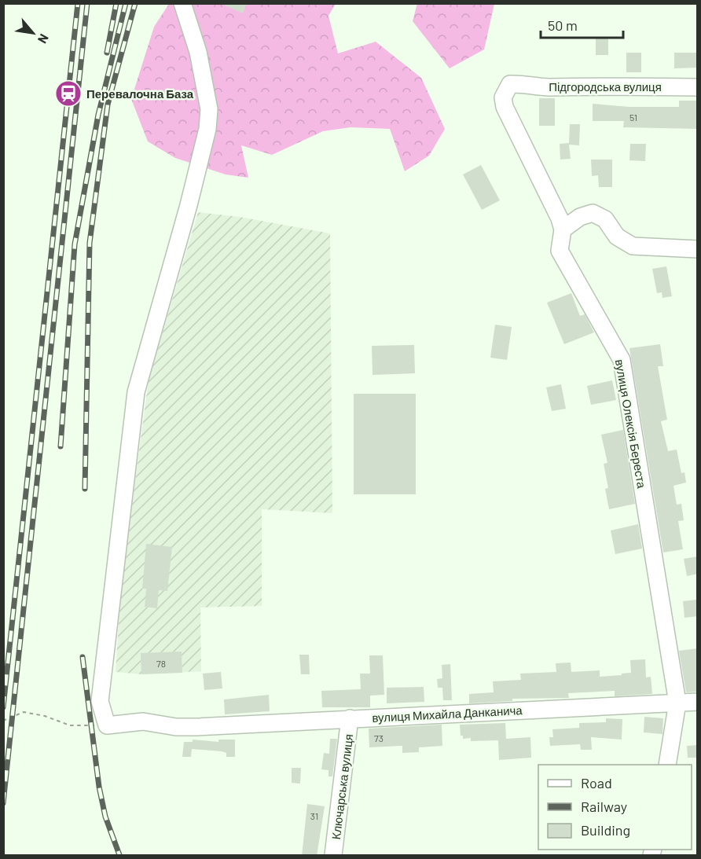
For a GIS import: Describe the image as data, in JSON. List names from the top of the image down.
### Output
{
  "streets": {
    "street": [
      "Підгородська вулиця",
      "вулиця Олексія Береста",
      "вулиця Михайла Данканича",
      "Ключарська вулиця"
    ]
  },
  "crossings": [
    ["Підгородська вулиця", "вулиця Олексія Береста"],
    ["вулиця Олексія Береста", "вулиця Михайла Данканича"],
    ["вулиця Михайла Данканича", "Ключарська вулиця"]
  ],
  "places": {
    "station": ["Перевалочна База"]
  },
  "house_numbers": [
    "51",
    "78",
    "73",
    "31"
  ],
  "legend": ["Road", "Railway", "Building"],
  "scale_bar": "50 m",
  "north": "bottom right"
}
